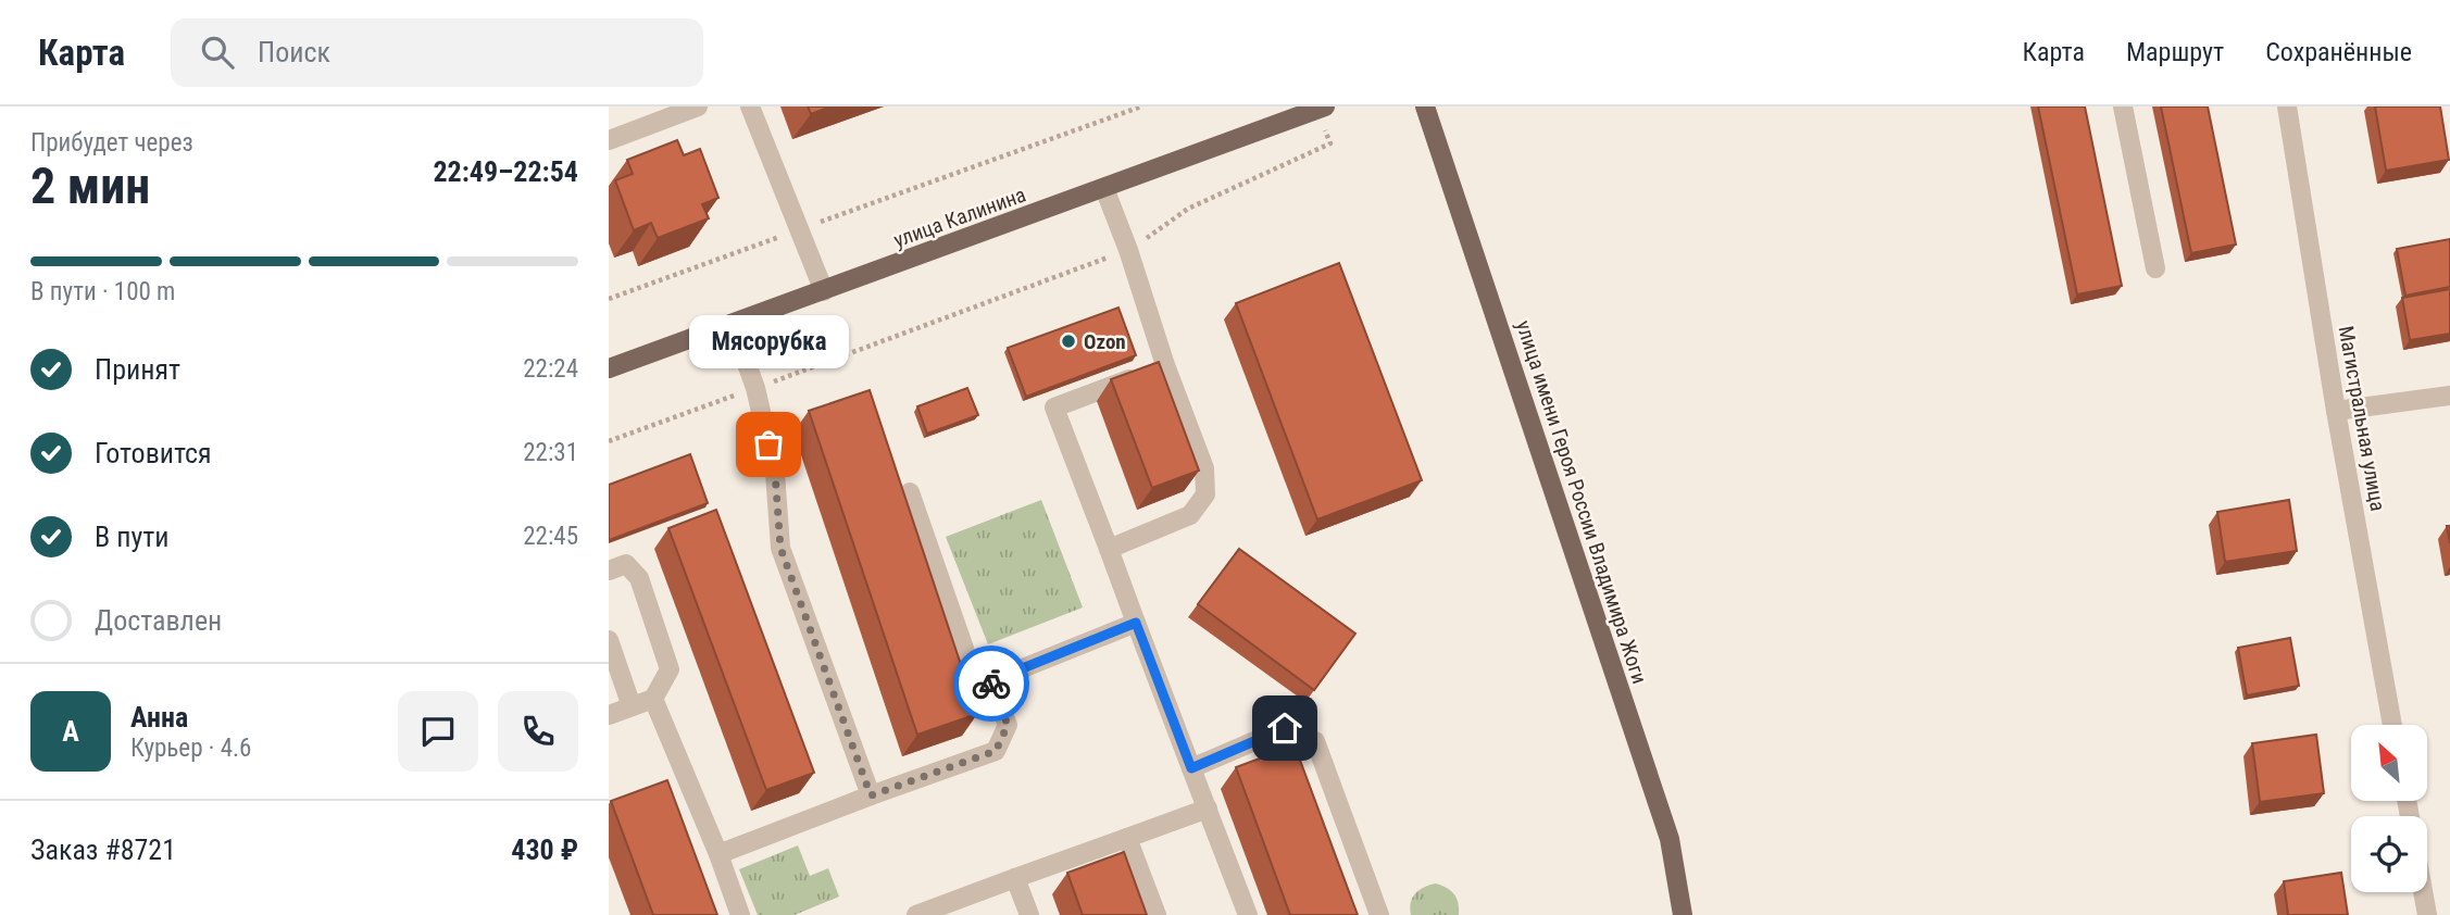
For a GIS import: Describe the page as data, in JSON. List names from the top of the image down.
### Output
{
  "streets": {
    "main road": ["улица Калинина", "улица имени Героя России Владимира Жоги"],
    "street": ["Магистральная улица"]
  },
  "places": ["Ozon", "Мясорубка"],
  "north": "top left",
  "page": {
    "header": "Карта",
    "search": "Поиск",
    "nav": ["Карта", "Маршрут", "Сохранённые"],
    "heading": ["2 мин", "Прибудет через", "22:49–22:54"],
    "panel": [
      "Анна",
      "Курьер · 4.6",
      "Заказ #8721",
      "430 ₽"
    ],
    "bar": "В пути · 100 m",
    "bubble": "Мясорубка",
    "list": [
      ["Принят", "22:24"],
      ["Готовится", "22:31"],
      ["В пути", "22:45"],
      "Доставлен"
    ],
    "round": "А"
  }
}
